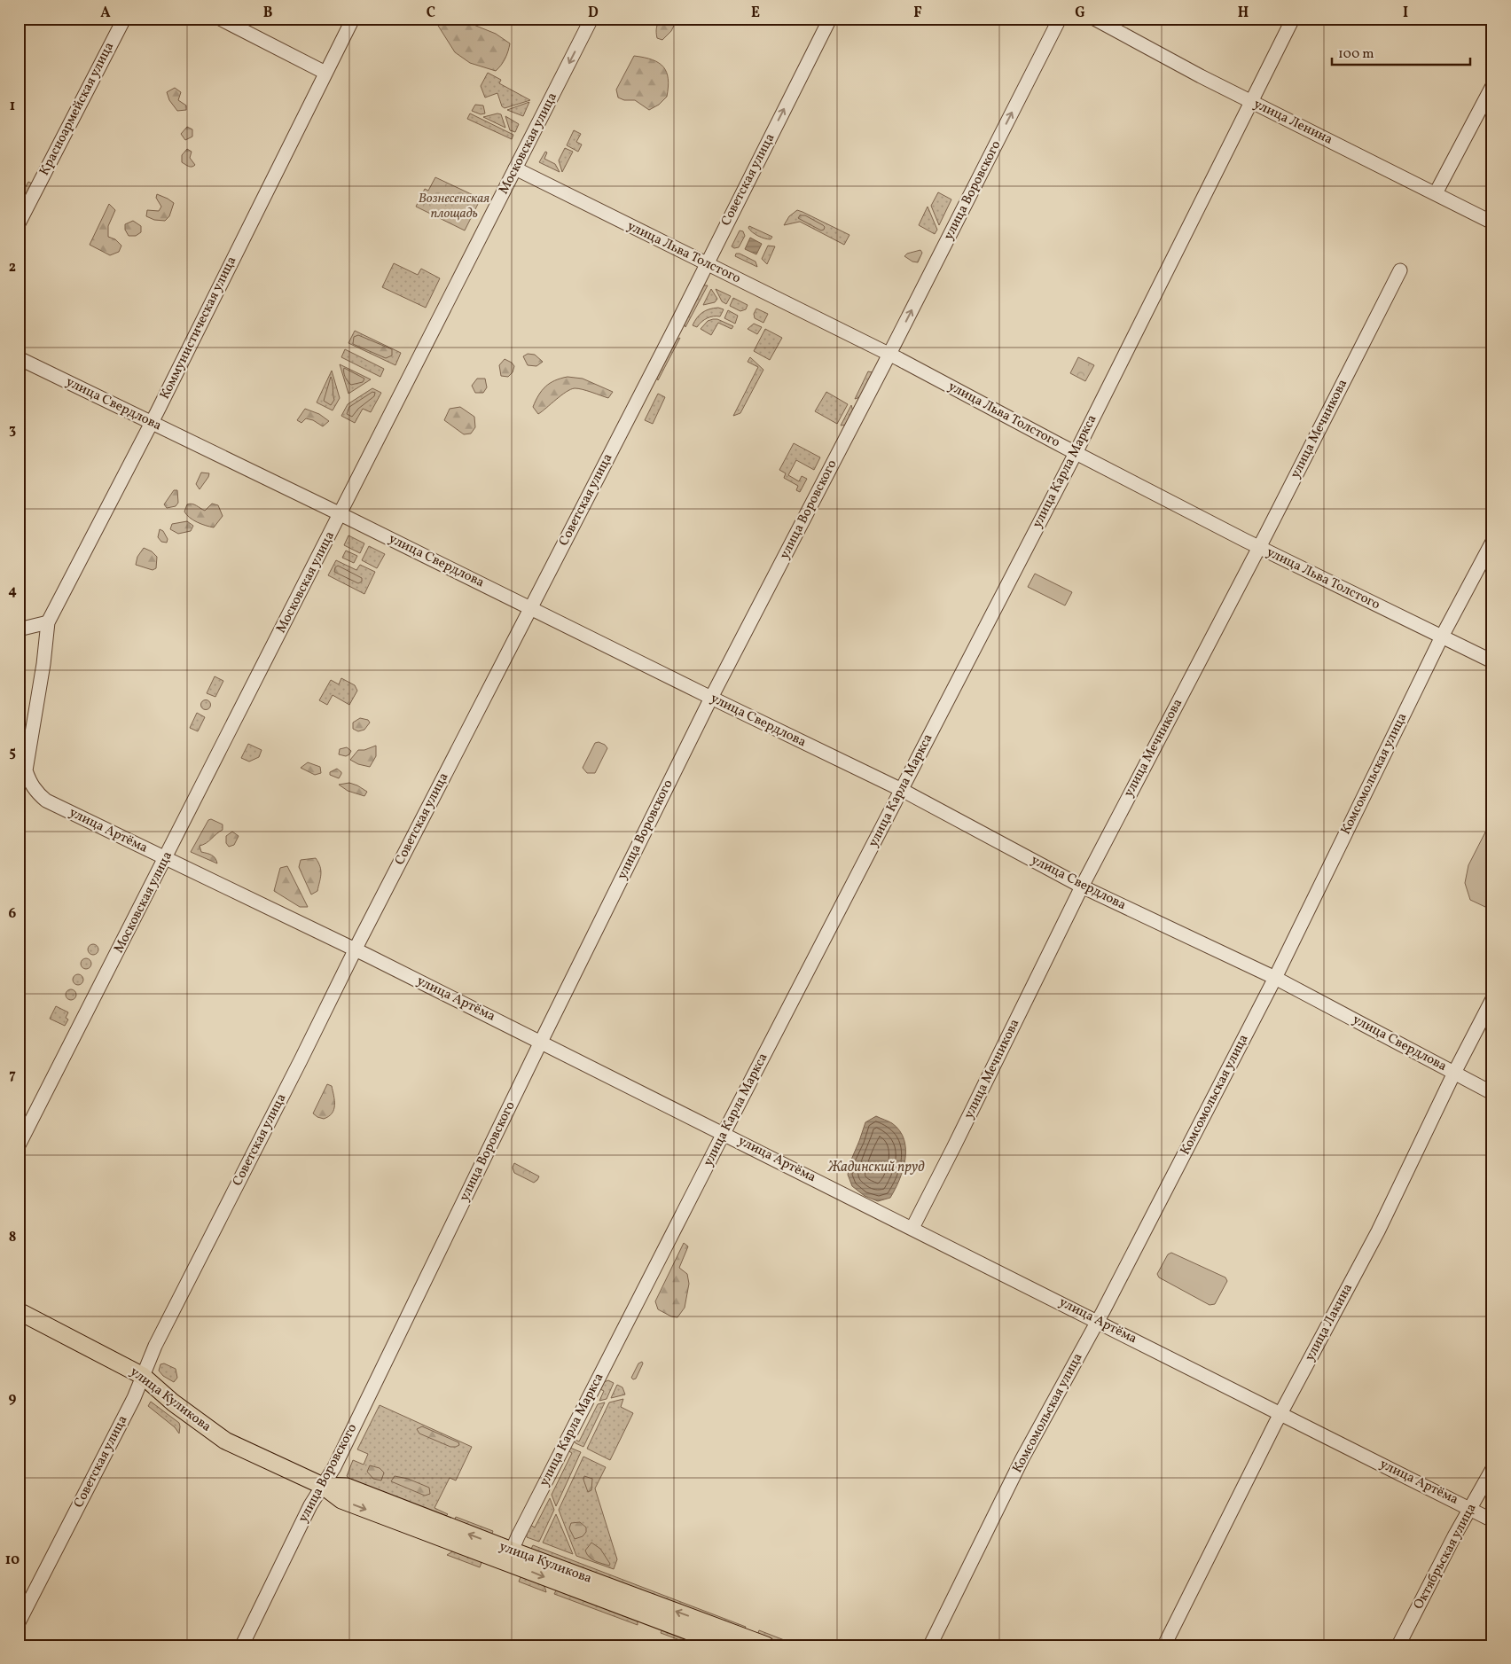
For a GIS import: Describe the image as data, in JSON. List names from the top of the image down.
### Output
{
  "streets": {
    "main road": ["улица Куликова"],
    "street": [
      "Красноармейская улица",
      "улица Ленина",
      "Московская улица",
      "Советская улица",
      "улица Воровского",
      "улица Льва Толстого",
      "Коммунистическая улица",
      "улица Свердлова",
      "улица Мечникова",
      "улица Карла Маркса",
      "Комсомольская улица",
      "улица Артёма",
      "улица Лакина",
      "Октябрьская улица"
    ]
  },
  "crossings": [
    ["улица Ленина", "улица Карла Маркса"],
    ["Московская улица", "улица Льва Толстого"],
    ["Московская улица", "улица Свердлова"],
    ["Московская улица", "улица Артёма"],
    ["Советская улица", "улица Льва Толстого"],
    ["Советская улица", "улица Свердлова"],
    ["Советская улица", "улица Артёма"],
    ["Советская улица", "улица Куликова"],
    ["улица Воровского", "улица Льва Толстого"],
    ["улица Воровского", "улица Свердлова"],
    ["улица Воровского", "улица Артёма"],
    ["улица Воровского", "улица Куликова"],
    ["улица Льва Толстого", "улица Мечникова"],
    ["улица Льва Толстого", "улица Карла Маркса"],
    ["улица Льва Толстого", "Комсомольская улица"],
    ["Коммунистическая улица", "улица Свердлова"],
    ["Коммунистическая улица", "улица Артёма"],
    ["улица Свердлова", "улица Мечникова"],
    ["улица Свердлова", "улица Карла Маркса"],
    ["улица Свердлова", "Комсомольская улица"],
    ["улица Свердлова", "улица Лакина"],
    ["улица Мечникова", "улица Артёма"],
    ["улица Карла Маркса", "улица Артёма"],
    ["улица Карла Маркса", "улица Куликова"],
    ["Комсомольская улица", "улица Артёма"],
    ["улица Артёма", "улица Лакина"],
    ["улица Артёма", "Октябрьская улица"]
  ],
  "water": ["Жадинский пруд"],
  "parks": ["Вознесенская площадь"],
  "scale_bar": "100 m",
  "grid": {
    "columns": [
      "A",
      "B",
      "C",
      "D",
      "E",
      "F",
      "G",
      "H",
      "I"
    ],
    "rows": [
      "1",
      "2",
      "3",
      "4",
      "5",
      "6",
      "7",
      "8",
      "9",
      "10"
    ]
  }
}
